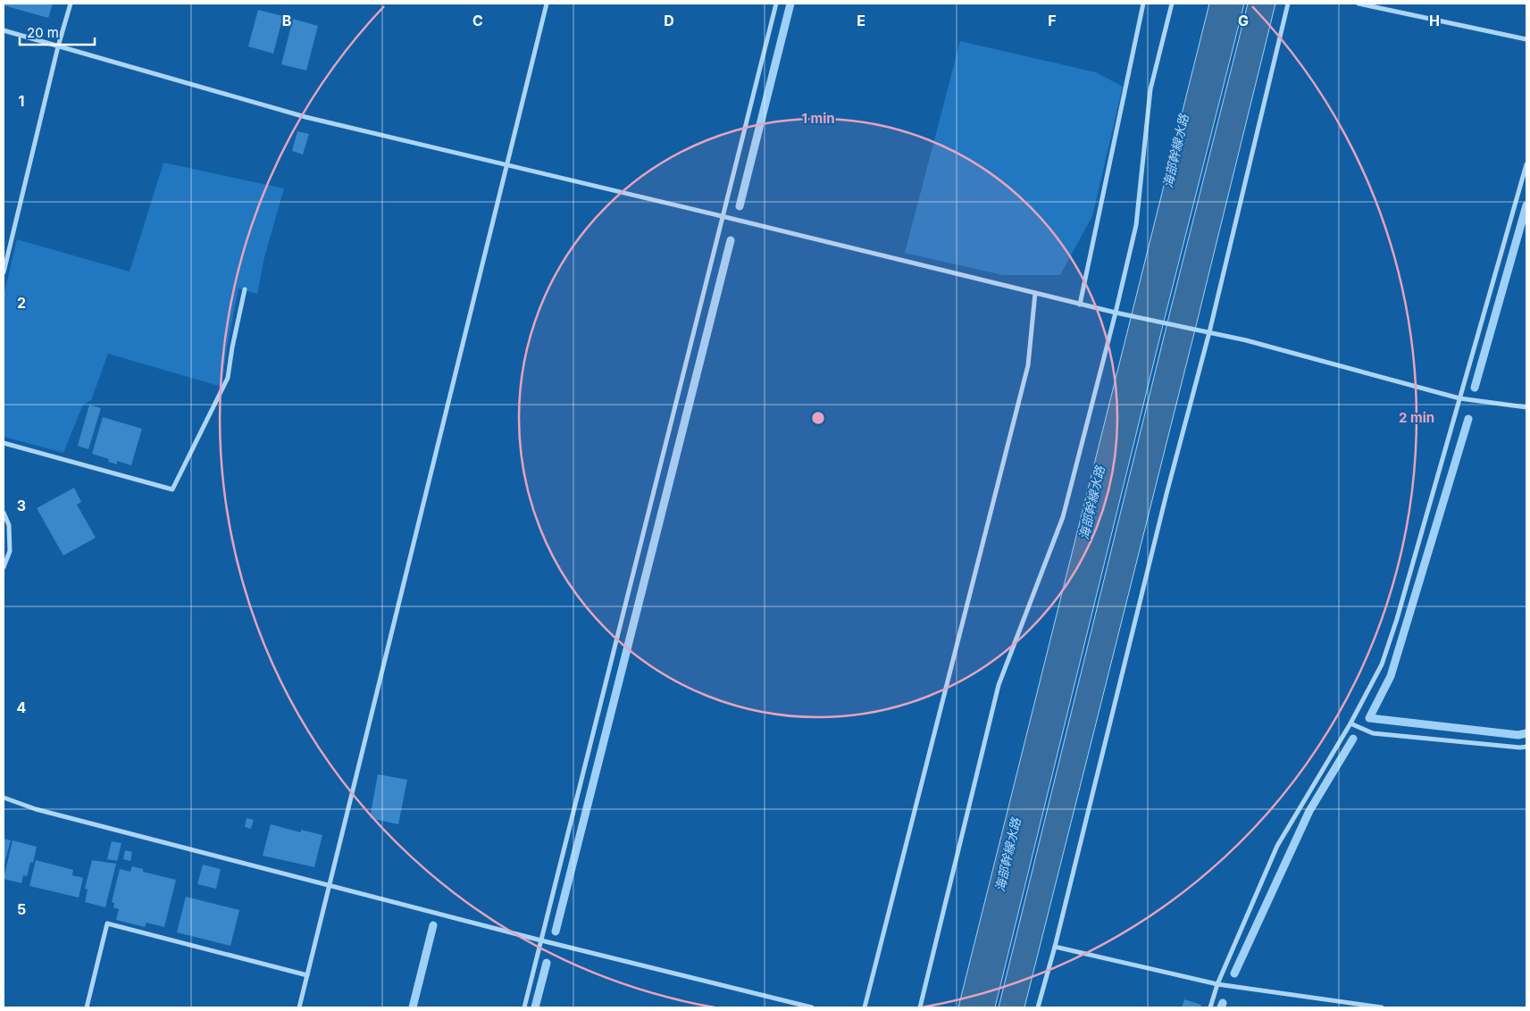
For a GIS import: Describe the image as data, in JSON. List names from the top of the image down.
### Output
{
  "water": ["海部幹線水路"],
  "scale_bar": "20 m",
  "grid": {
    "columns": [
      "B",
      "C",
      "D",
      "E",
      "F",
      "G",
      "H"
    ],
    "rows": [
      "1",
      "2",
      "3",
      "4",
      "5"
    ]
  },
  "rings": ["1 min", "2 min"]
}
